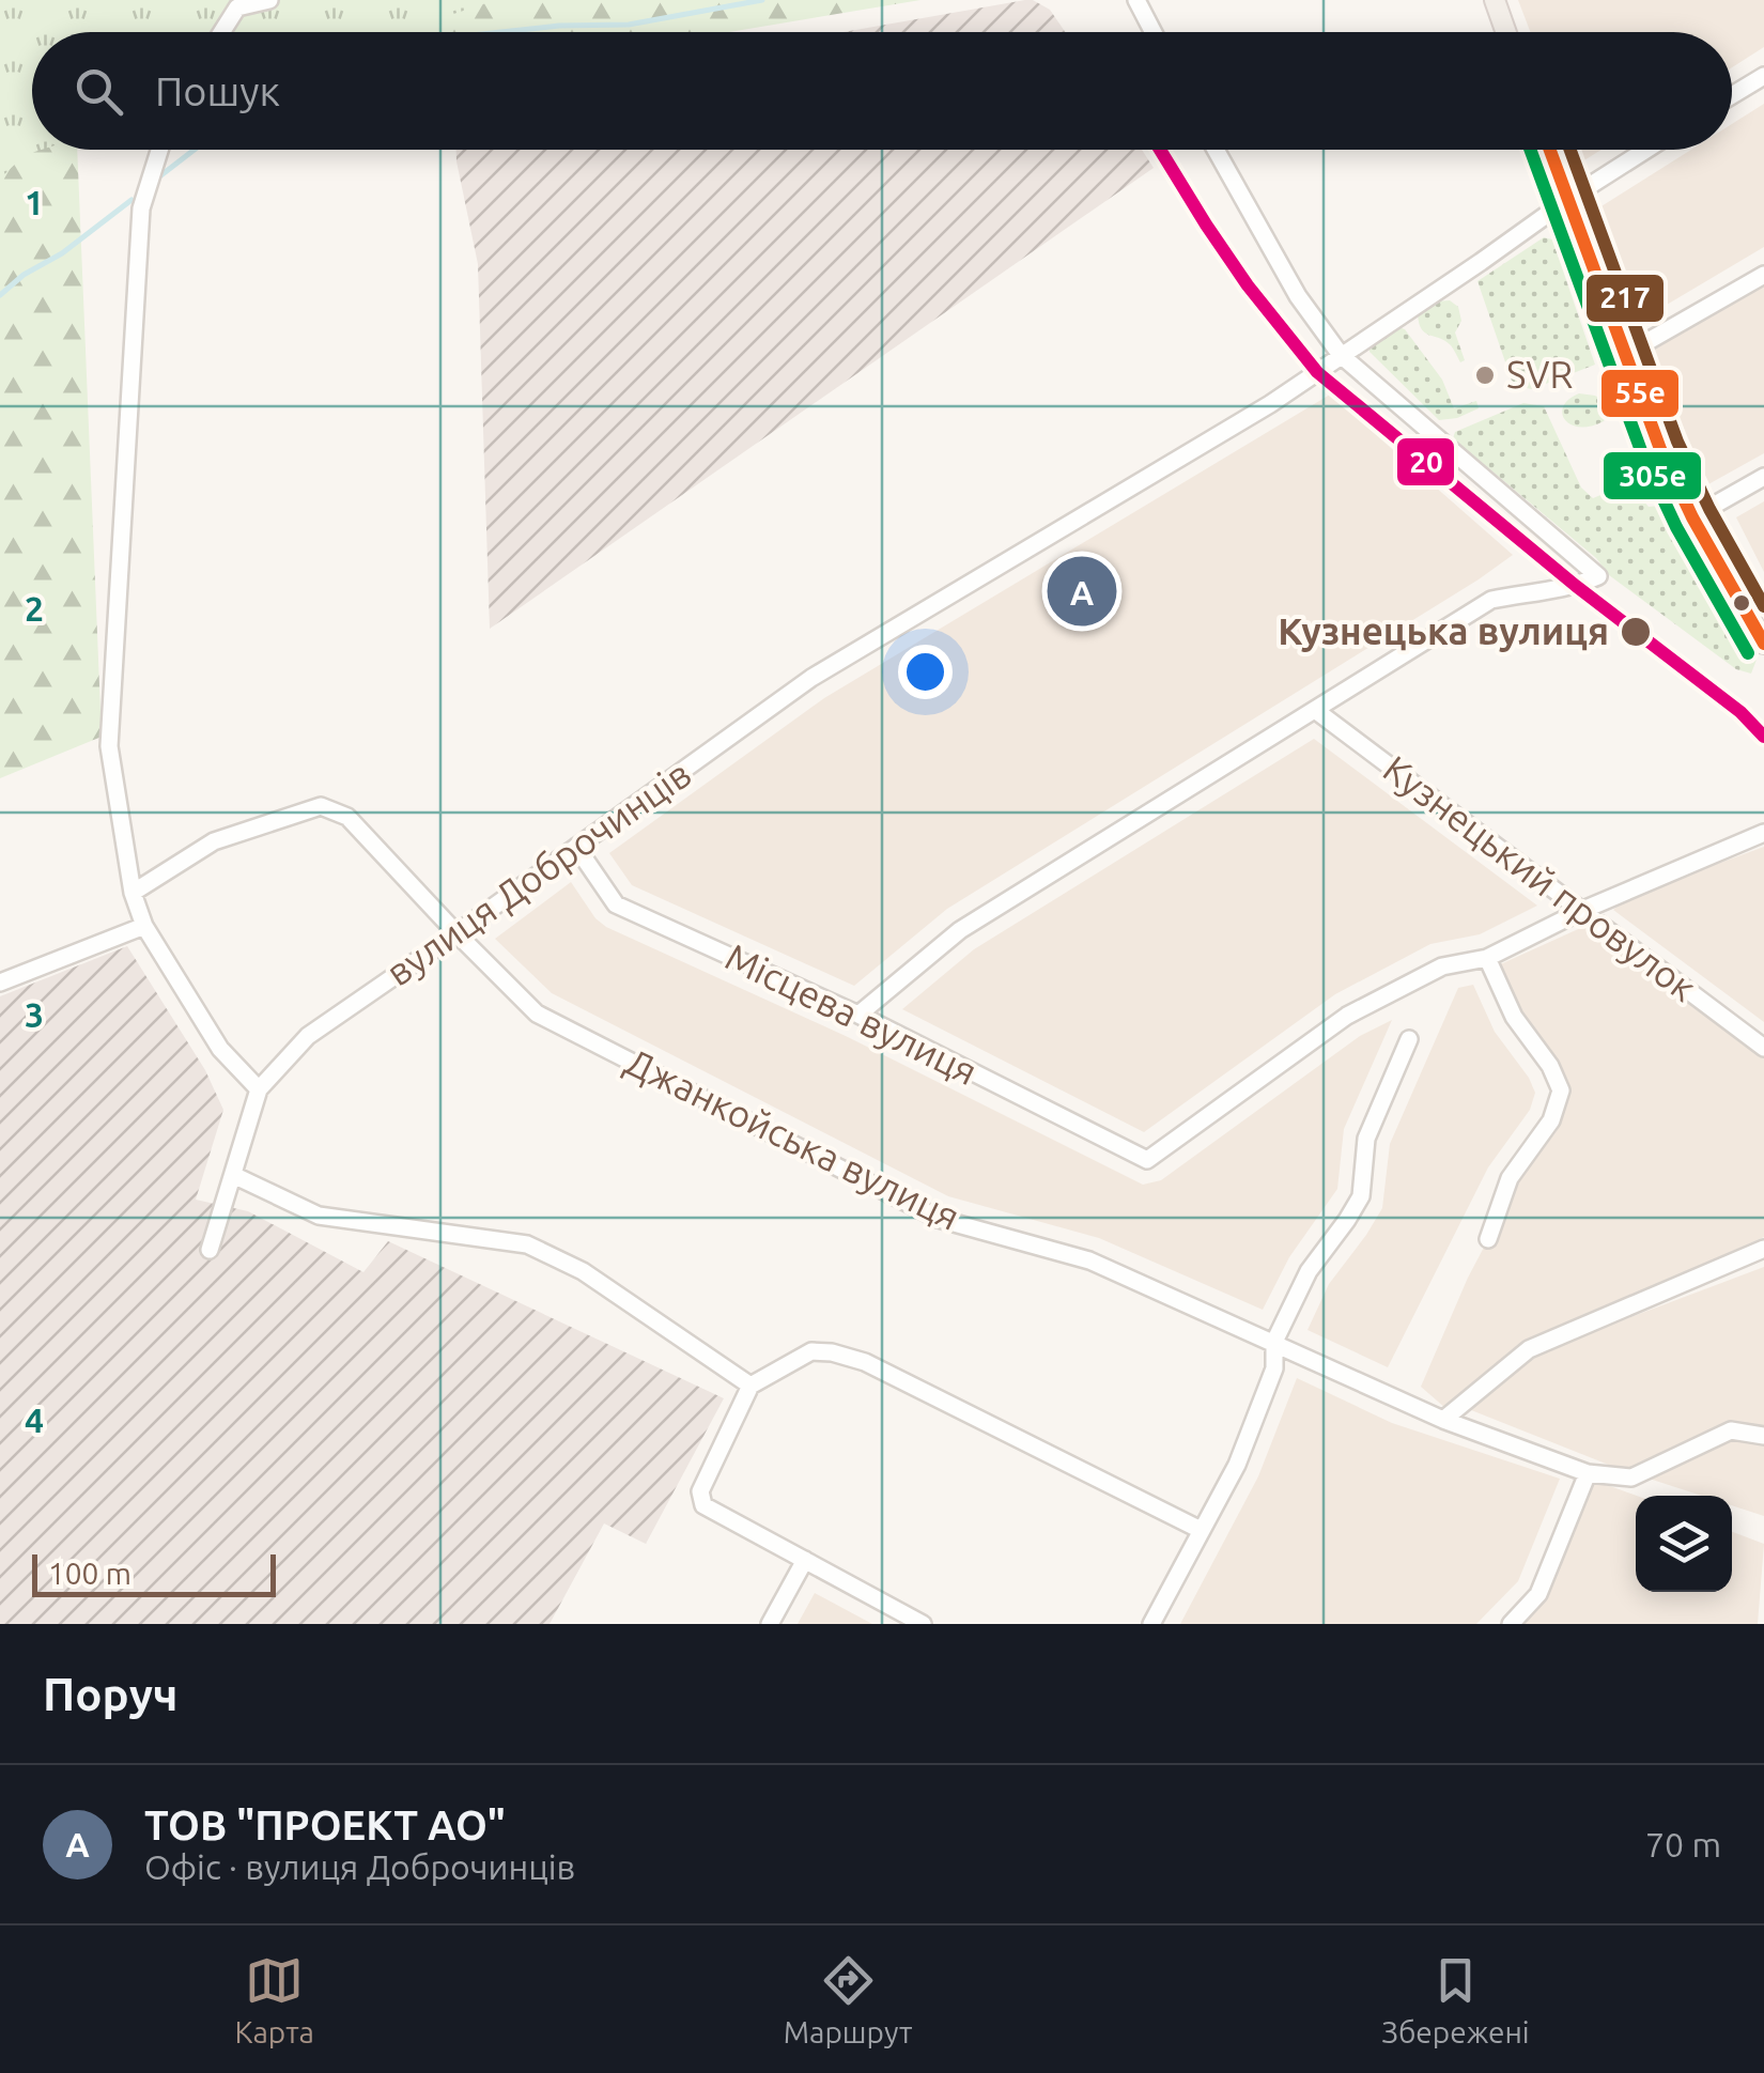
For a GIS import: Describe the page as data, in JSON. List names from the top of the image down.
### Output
{
  "streets": {
    "street": [
      "вулиця Доброчинців",
      "Кузнецький провулок",
      "Місцева вулиця",
      "Джанкойська вулиця"
    ]
  },
  "crossings": [
    ["вулиця Доброчинців", "Місцева вулиця"],
    ["вулиця Доброчинців", "Джанкойська вулиця"]
  ],
  "places": ["SVR", "Кузнецька вулиця"],
  "lines": [
    "transit line 20",
    "transit line 55е",
    "transit line 305e",
    "transit line 217"
  ],
  "scale_bar": "100 m",
  "page": {
    "search": "Пошук",
    "pins": "A",
    "scale": "100 m",
    "heading": "Поруч",
    "list": [
      {
        "mark": "A",
        "name": "ТОВ \"ПРОЕКТ АО\"",
        "note": "Офіс · вулиця Доброчинців",
        "value": "70 m"
      }
    ],
    "nav": ["Карта", "Маршрут", "Збережені"]
  },
  "grid": {
    "rows": [
      "1",
      "2",
      "3",
      "4"
    ]
  }
}
